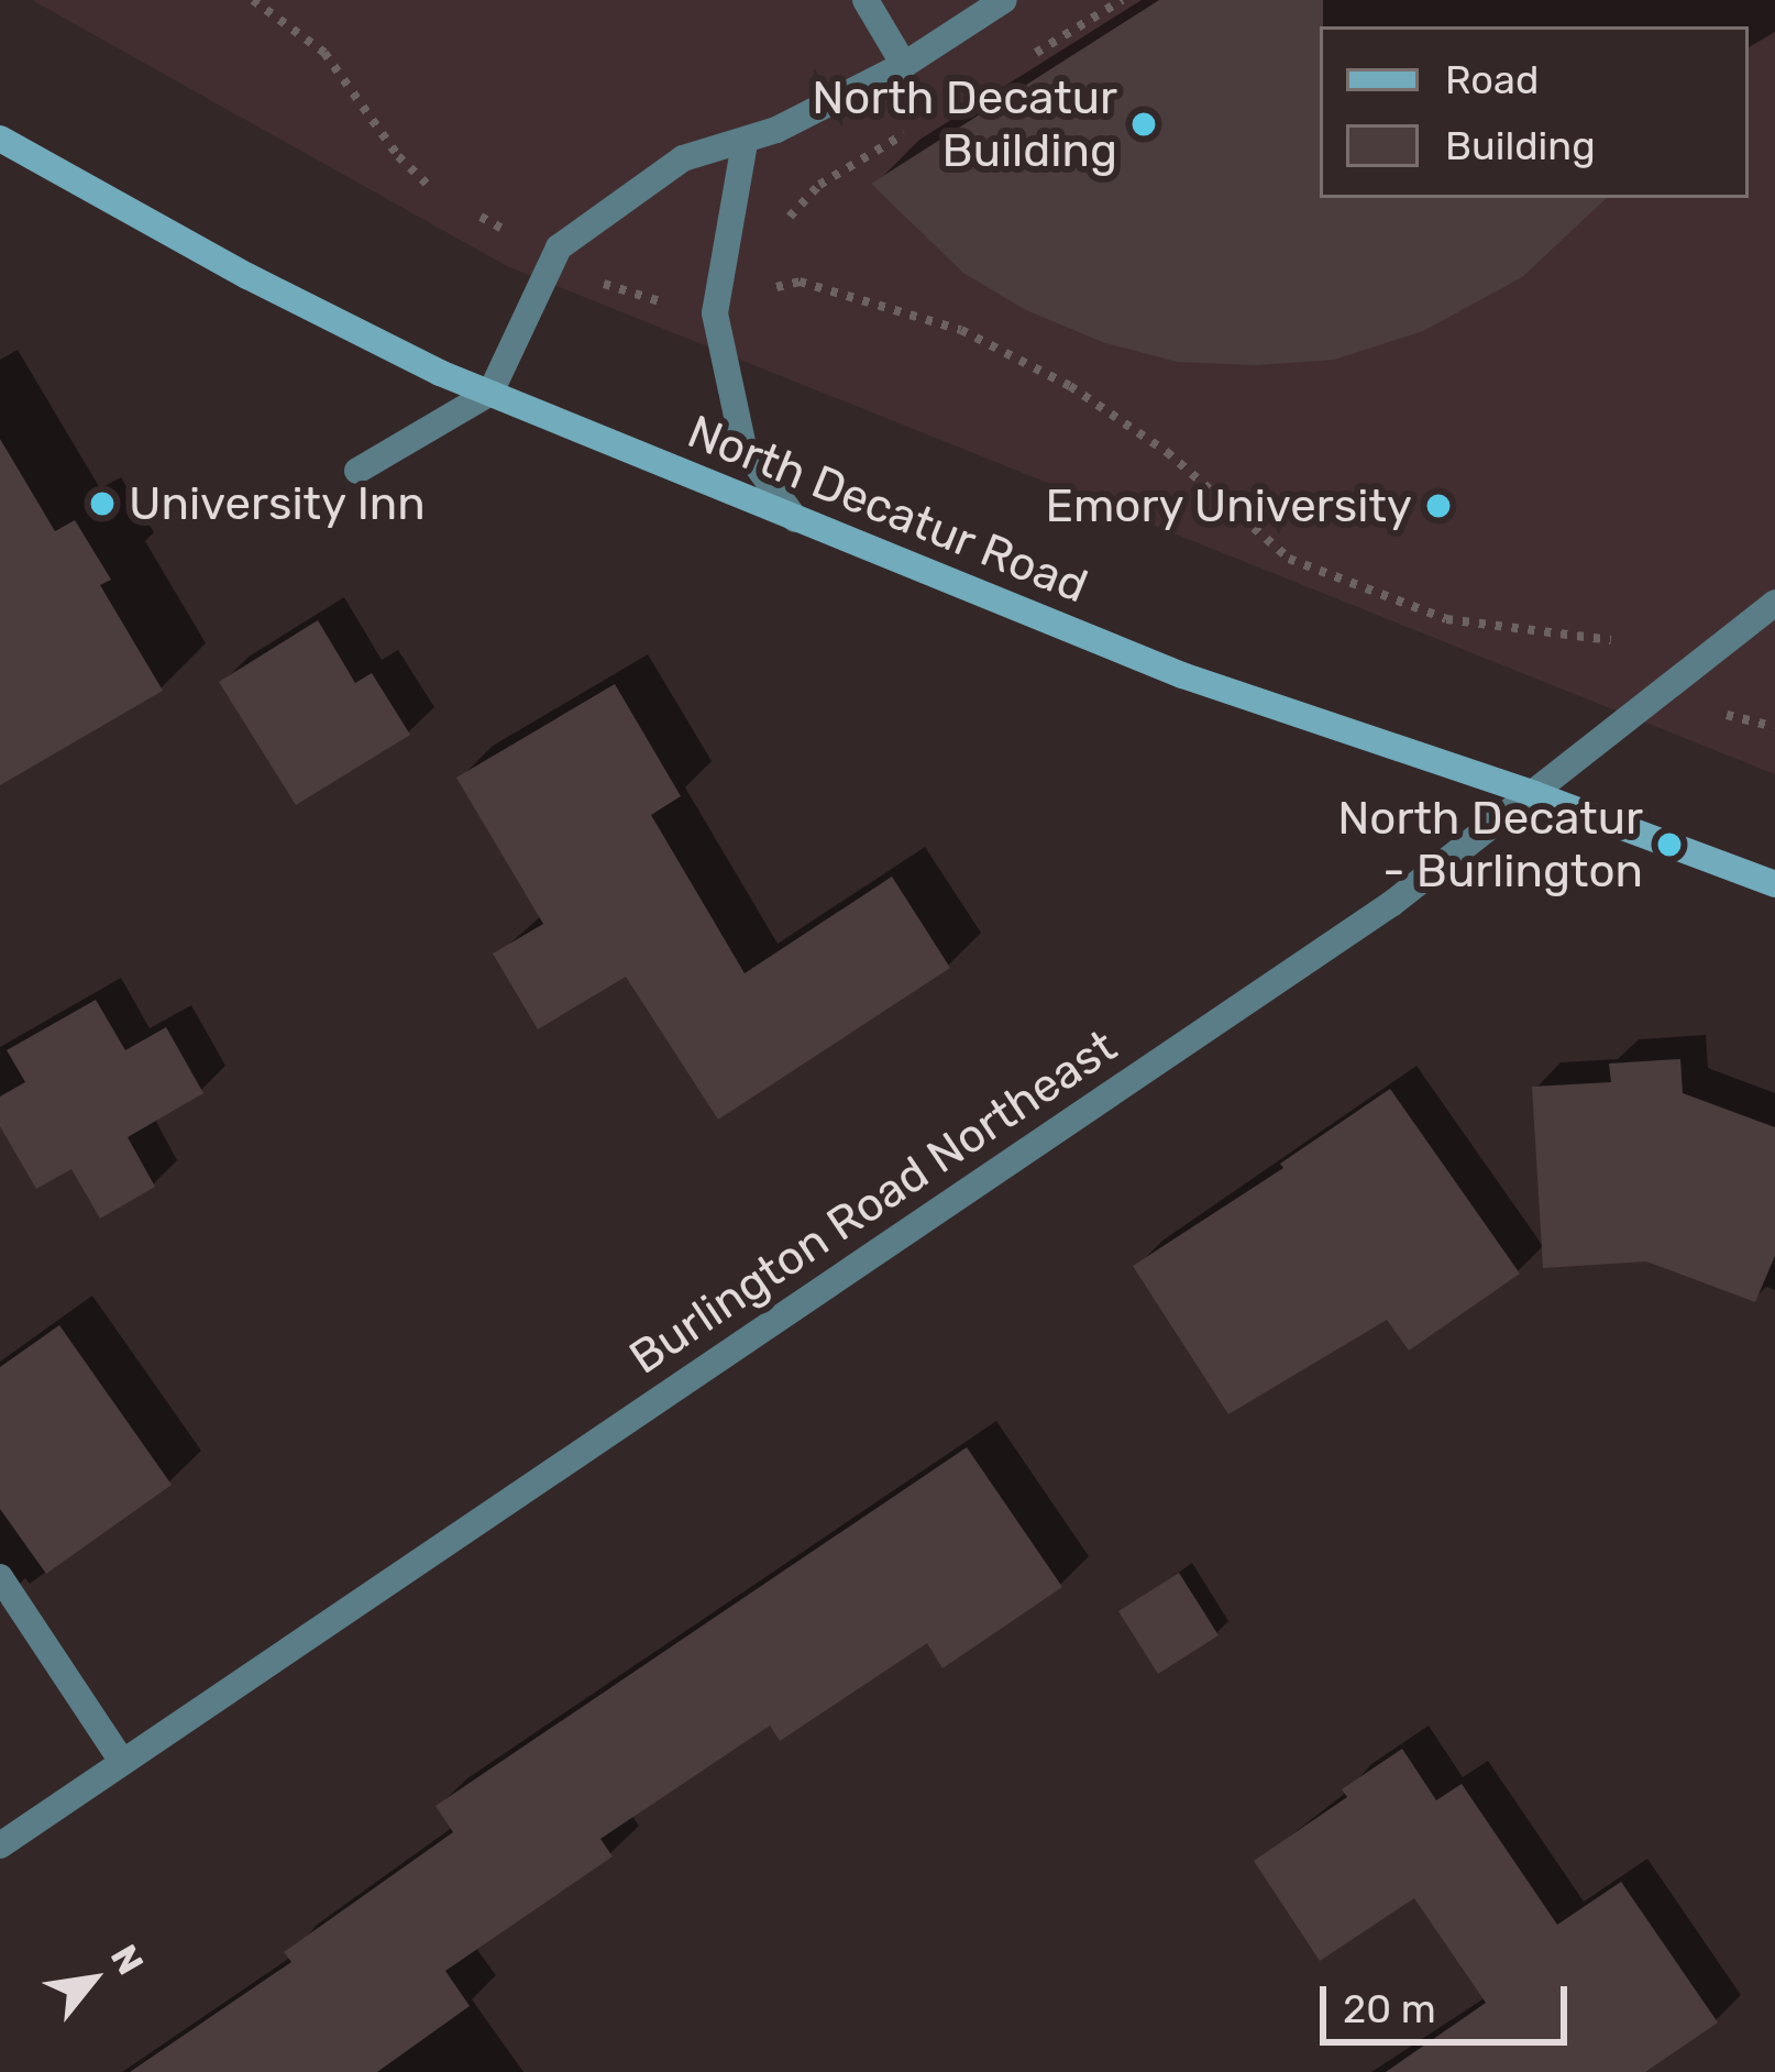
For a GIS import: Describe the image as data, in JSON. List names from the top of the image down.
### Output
{
  "streets": {
    "main road": ["North Decatur Road"],
    "street": ["Burlington Road Northeast"]
  },
  "crossings": [
    ["North Decatur Road", "Burlington Road Northeast"]
  ],
  "places": [
    "North Decatur Building",
    "University Inn",
    "Emory University",
    "North Decatur - Burlington"
  ],
  "legend": ["Road", "Building"],
  "scale_bar": "20 m",
  "north": "top right"
}
